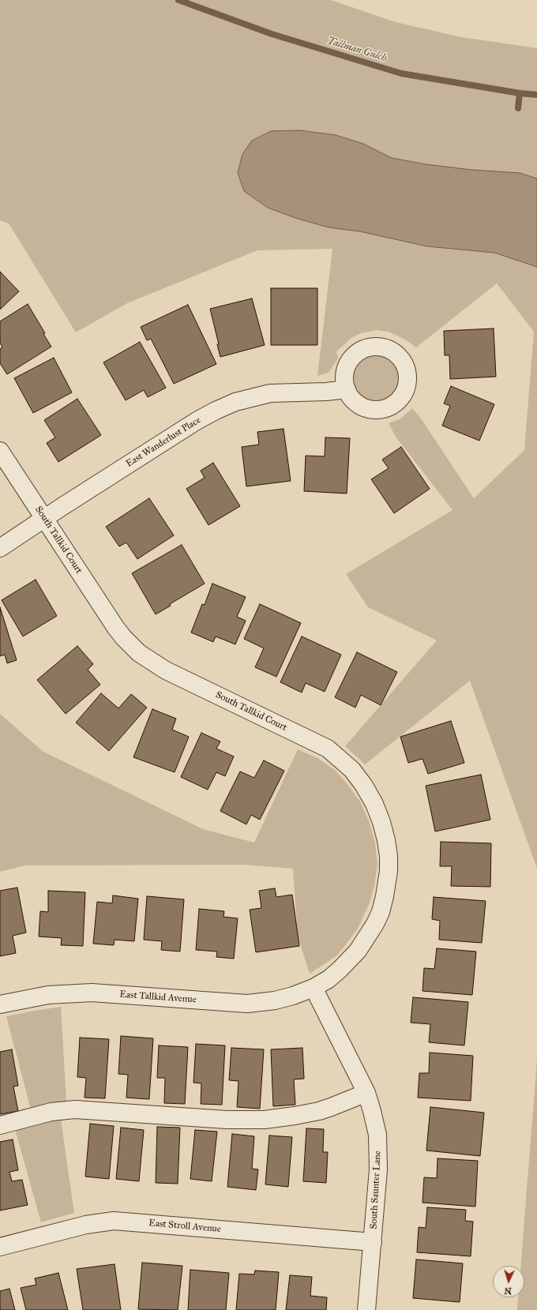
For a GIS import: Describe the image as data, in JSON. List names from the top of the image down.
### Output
{
  "streets": {
    "street": [
      "East Wanderlust Place",
      "South Tallkid Court",
      "East Tallkid Avenue",
      "South Saunter Lane",
      "East Stroll Avenue"
    ]
  },
  "crossings": [
    ["East Wanderlust Place", "South Tallkid Court"],
    ["South Tallkid Court", "East Tallkid Avenue"],
    ["South Tallkid Court", "South Saunter Lane"],
    ["East Tallkid Avenue", "South Saunter Lane"],
    ["South Saunter Lane", "East Stroll Avenue"]
  ],
  "water": ["Tallman Gulch"],
  "north": "bottom"
}
